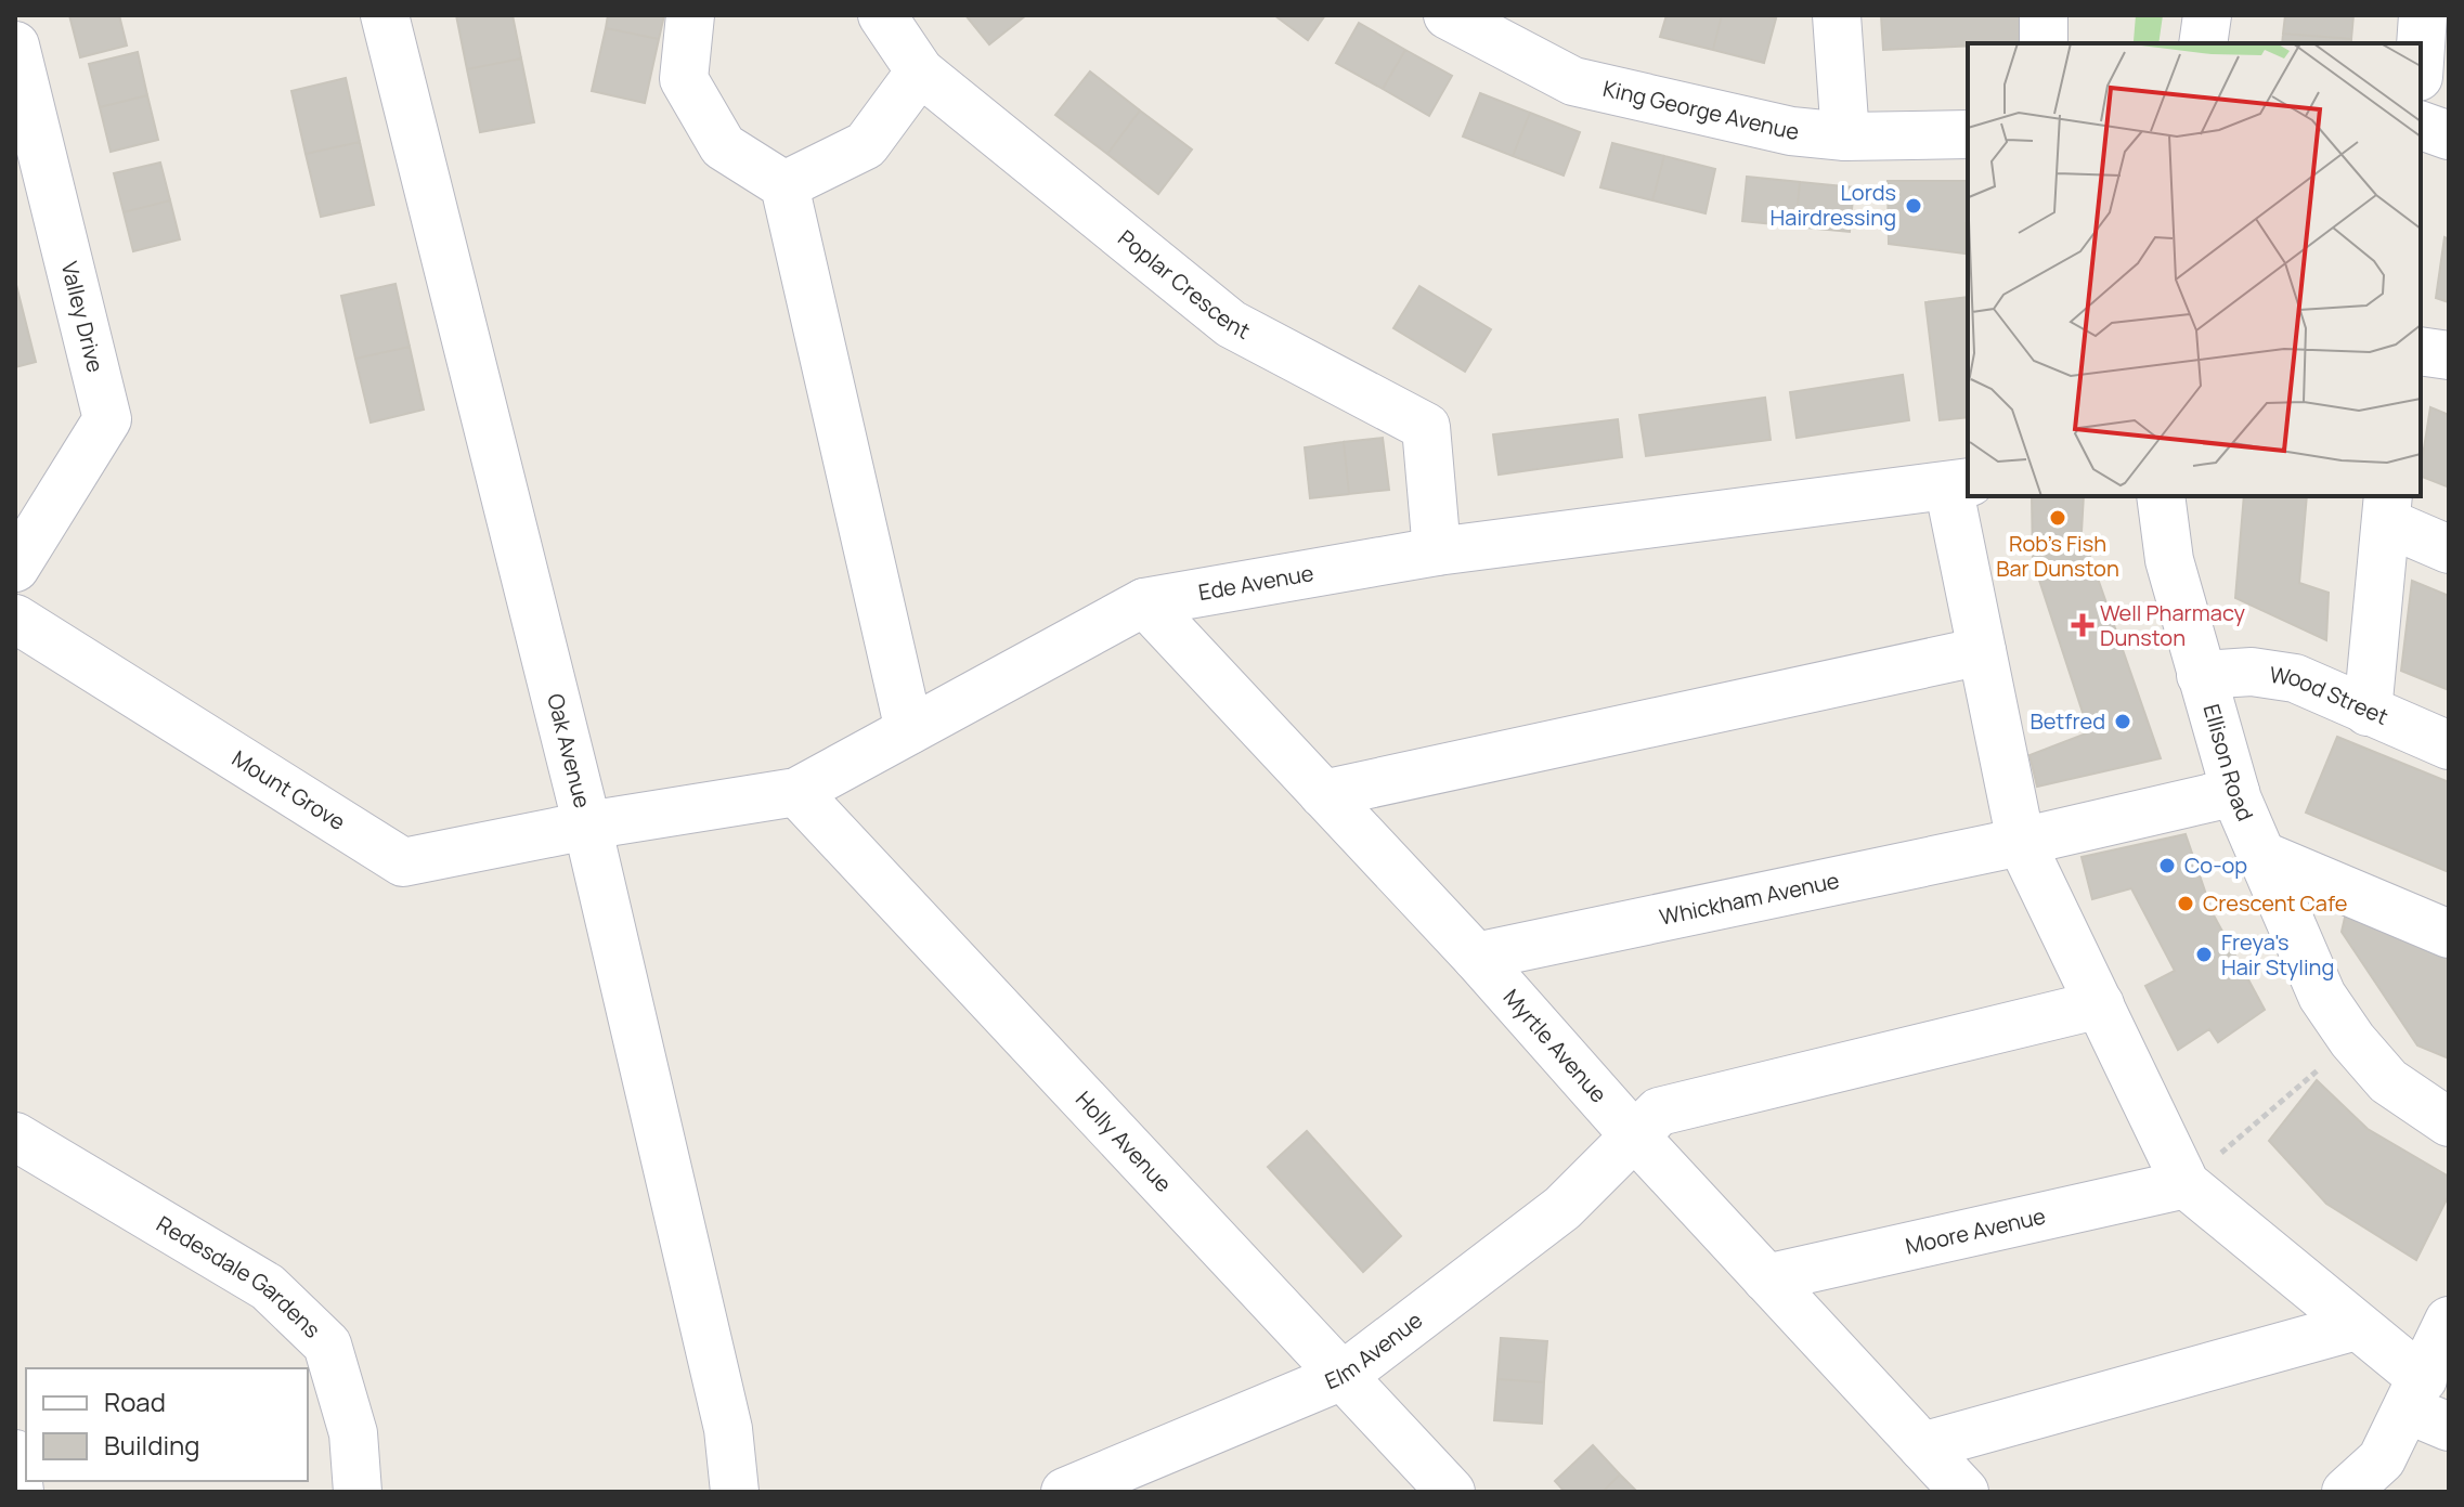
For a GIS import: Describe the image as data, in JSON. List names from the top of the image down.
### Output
{
  "streets": {
    "street": [
      "King George Avenue",
      "Poplar Crescent",
      "Valley Drive",
      "Ede Avenue",
      "Wood Street",
      "Oak Avenue",
      "Ellison Road",
      "Mount Grove",
      "Whickham Avenue",
      "Myrtle Avenue",
      "Holly Avenue",
      "Moore Avenue",
      "Redesdale Gardens",
      "Elm Avenue"
    ]
  },
  "crossings": [
    ["Poplar Crescent", "Ede Avenue"],
    ["Ede Avenue", "Oak Avenue"],
    ["Ede Avenue", "Mount Grove"],
    ["Ede Avenue", "Myrtle Avenue"],
    ["Ede Avenue", "Holly Avenue"],
    ["Wood Street", "Ellison Road"],
    ["Oak Avenue", "Mount Grove"],
    ["Ellison Road", "Whickham Avenue"],
    ["Whickham Avenue", "Myrtle Avenue"],
    ["Myrtle Avenue", "Moore Avenue"],
    ["Myrtle Avenue", "Elm Avenue"],
    ["Holly Avenue", "Elm Avenue"]
  ],
  "places": {
    "other": [
      "Lords Hairdressing",
      "Rob’s Fish Bar Dunston",
      "Betfred",
      "Co-op",
      "Crescent Cafe",
      "Freya's Hair Styling"
    ],
    "health": ["Well Pharmacy Dunston"]
  },
  "legend": ["Road", "Building"]
}
